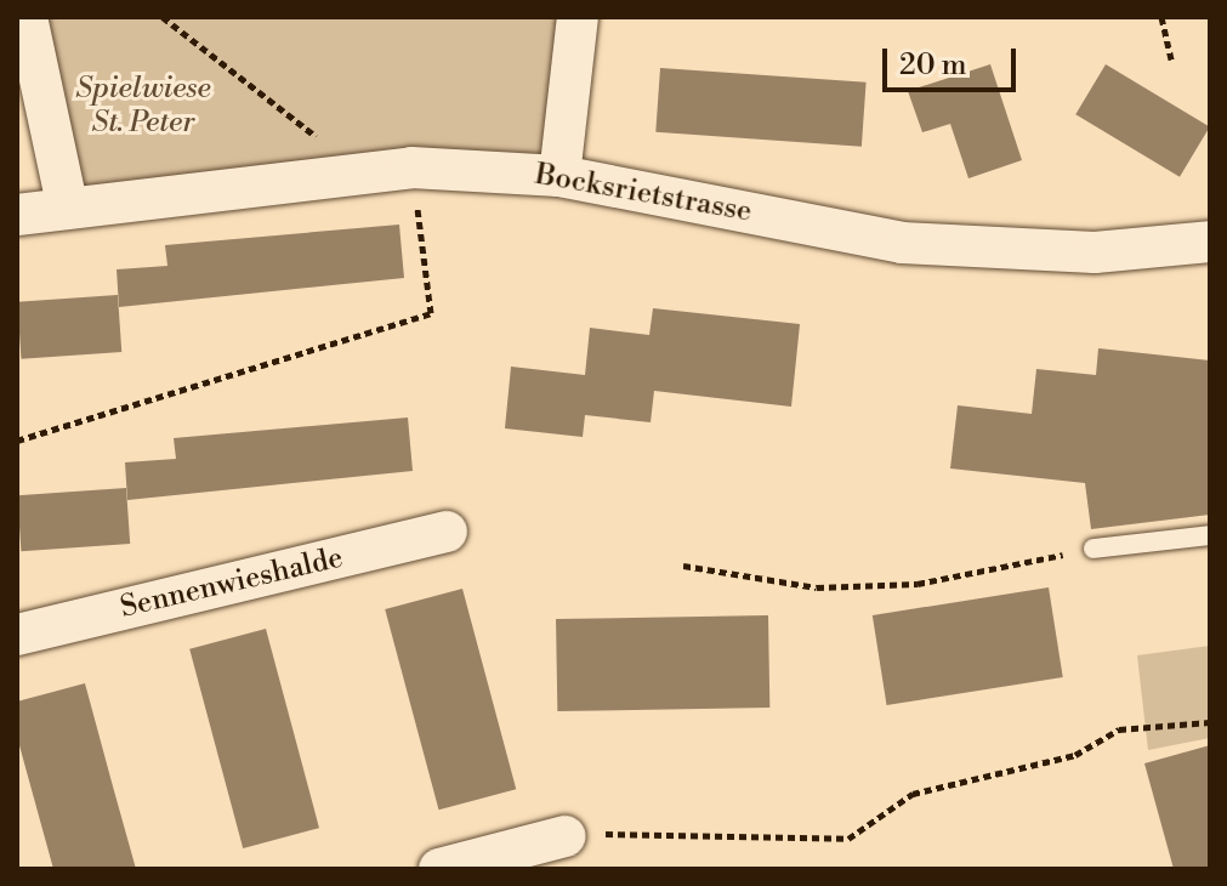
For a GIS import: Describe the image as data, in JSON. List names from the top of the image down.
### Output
{
  "streets": {
    "street": ["Bocksrietstrasse", "Sennenwieshalde"]
  },
  "parks": ["Spielwiese St. Peter"],
  "scale_bar": "20 m"
}
